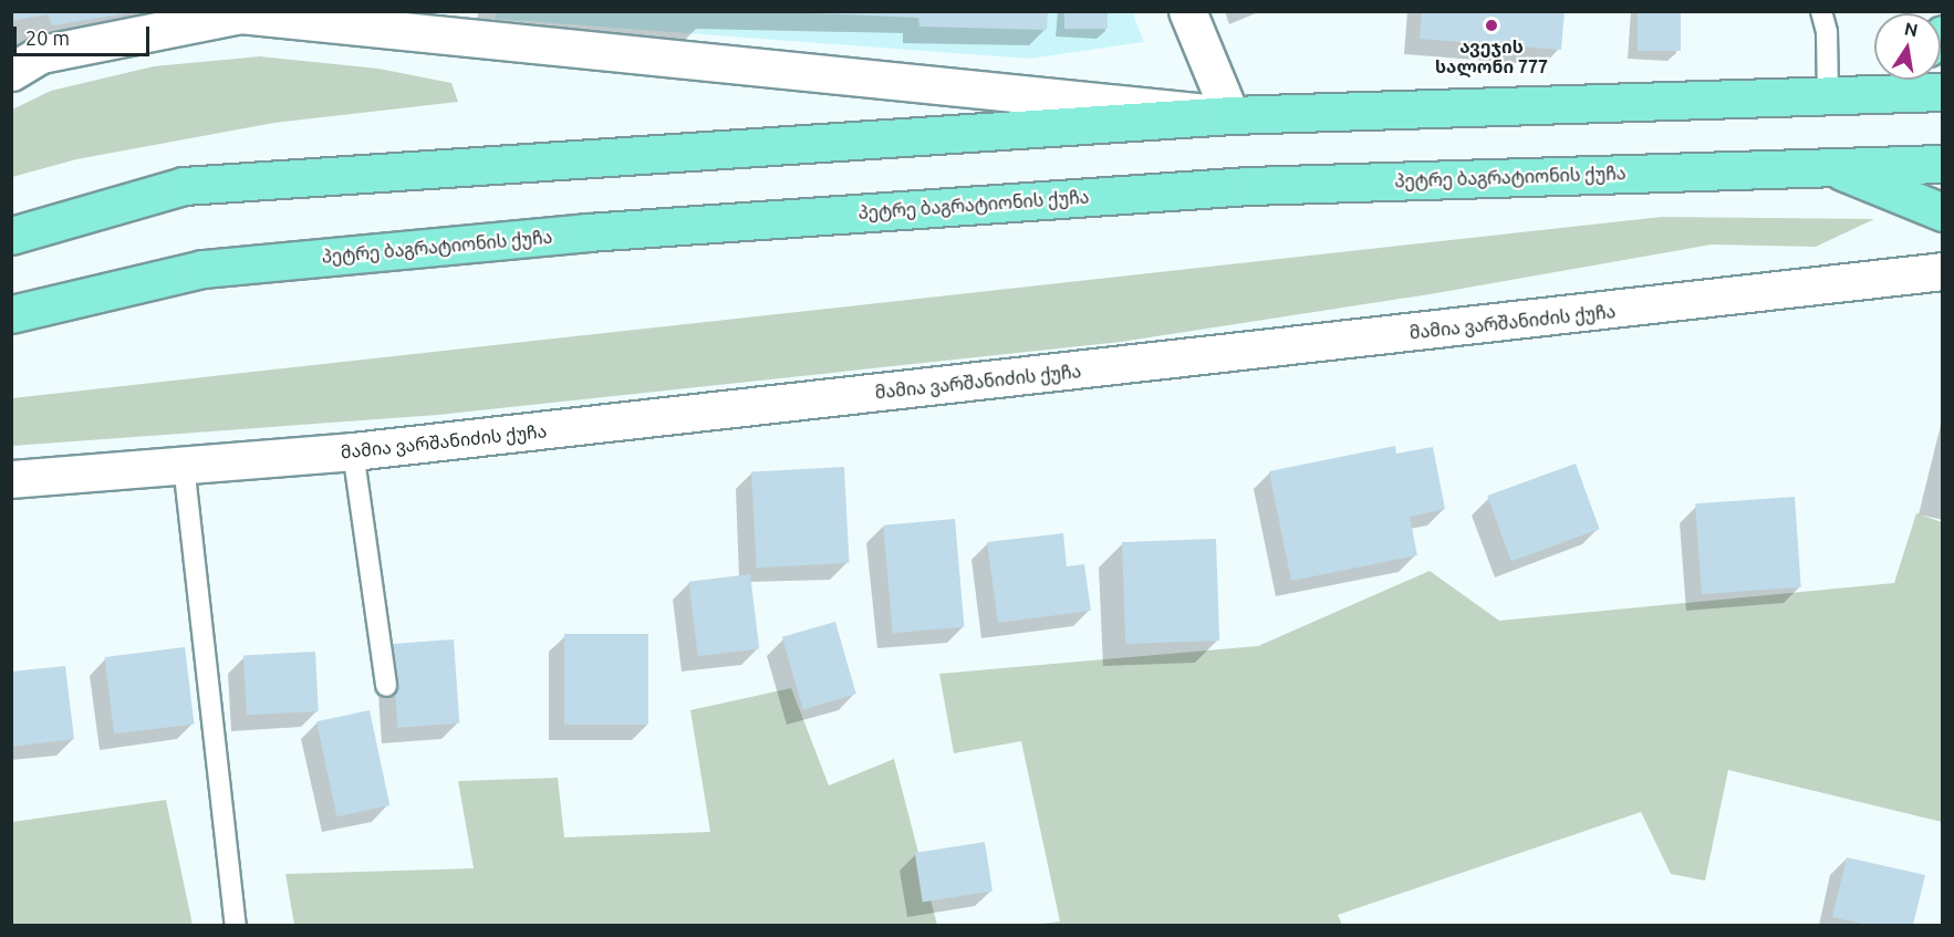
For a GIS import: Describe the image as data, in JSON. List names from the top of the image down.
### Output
{
  "streets": {
    "main road": ["პეტრე ბაგრატიონის ქუჩა"],
    "street": ["მამია ვარშანიძის ქუჩა"]
  },
  "places": ["ავეჯის სალონი 777"],
  "scale_bar": "20 m",
  "north": "top"
}
